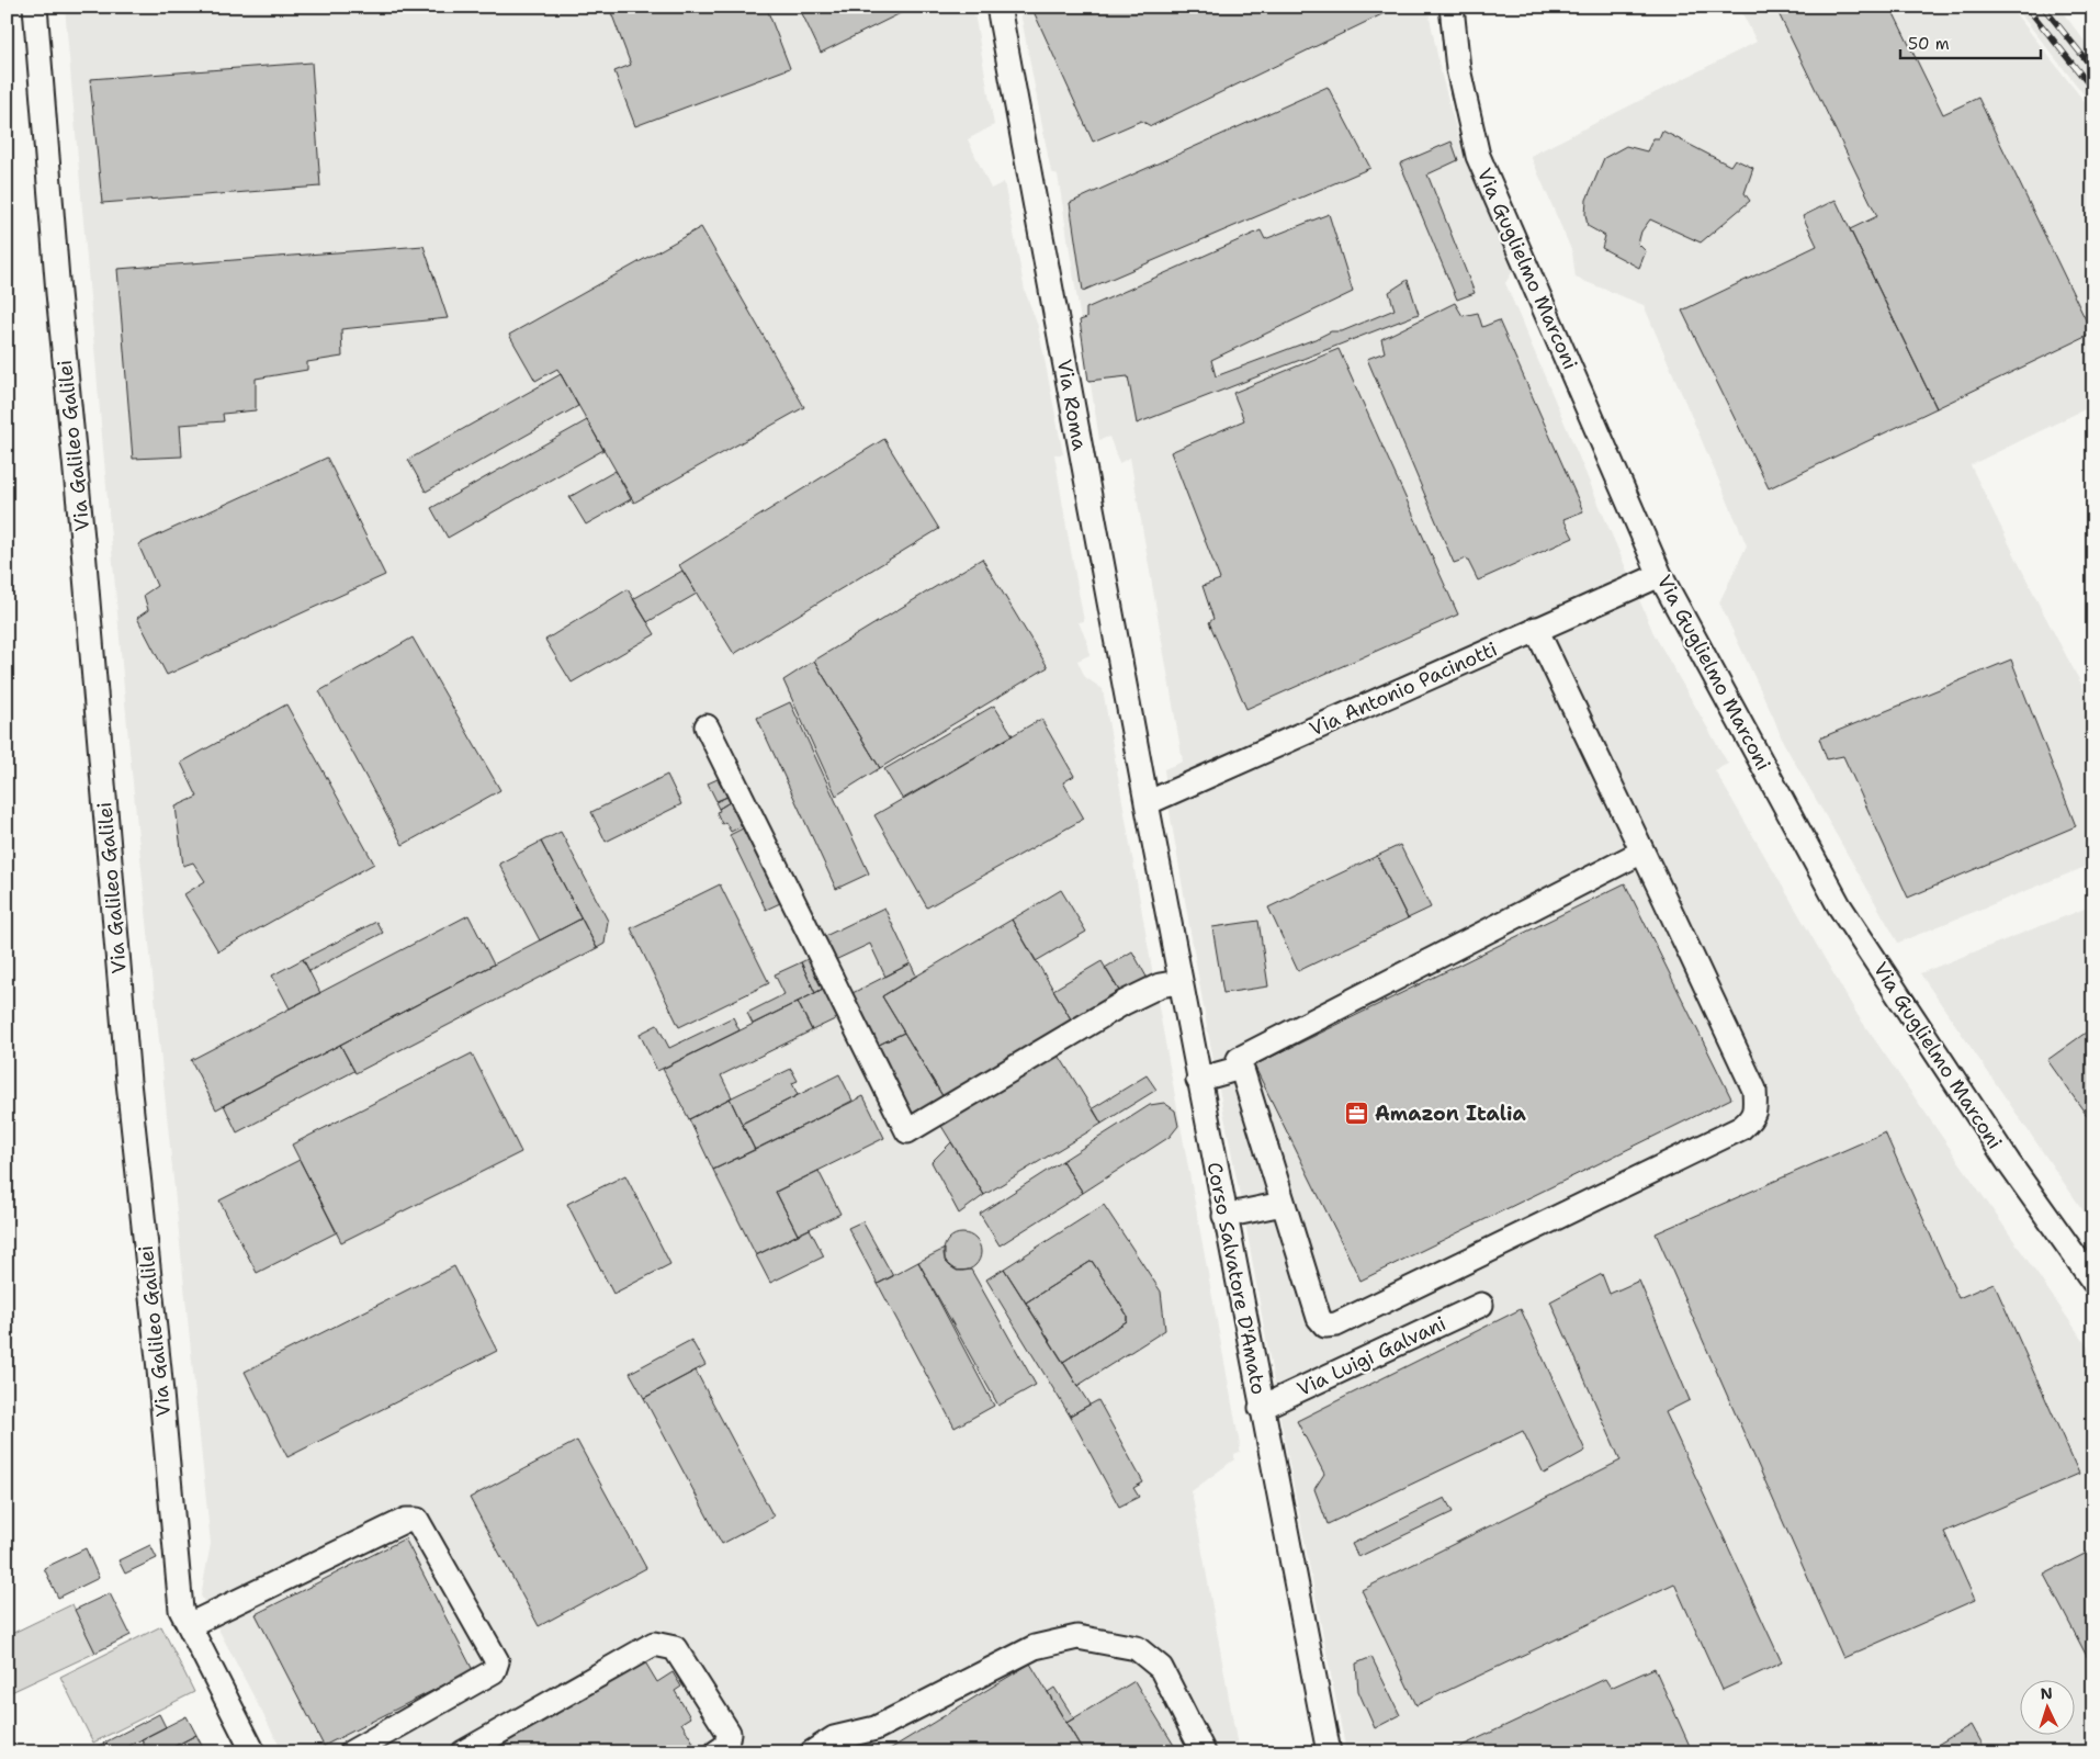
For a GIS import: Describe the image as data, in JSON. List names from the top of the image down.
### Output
{
  "streets": {
    "street": [
      "Via Guglielmo Marconi",
      "Via Roma",
      "Via Galileo Galilei",
      "Via Antonio Pacinotti",
      "Corso Salvatore D'Amato",
      "Via Luigi Galvani"
    ]
  },
  "crossings": [
    ["Via Guglielmo Marconi", "Via Antonio Pacinotti"],
    ["Via Roma", "Via Antonio Pacinotti"],
    ["Via Roma", "Corso Salvatore D'Amato"],
    ["Via Antonio Pacinotti", "Corso Salvatore D'Amato"],
    ["Corso Salvatore D'Amato", "Via Luigi Galvani"]
  ],
  "places": {
    "office": ["Amazon Italia"]
  },
  "scale_bar": "50 m",
  "north": "top"
}
